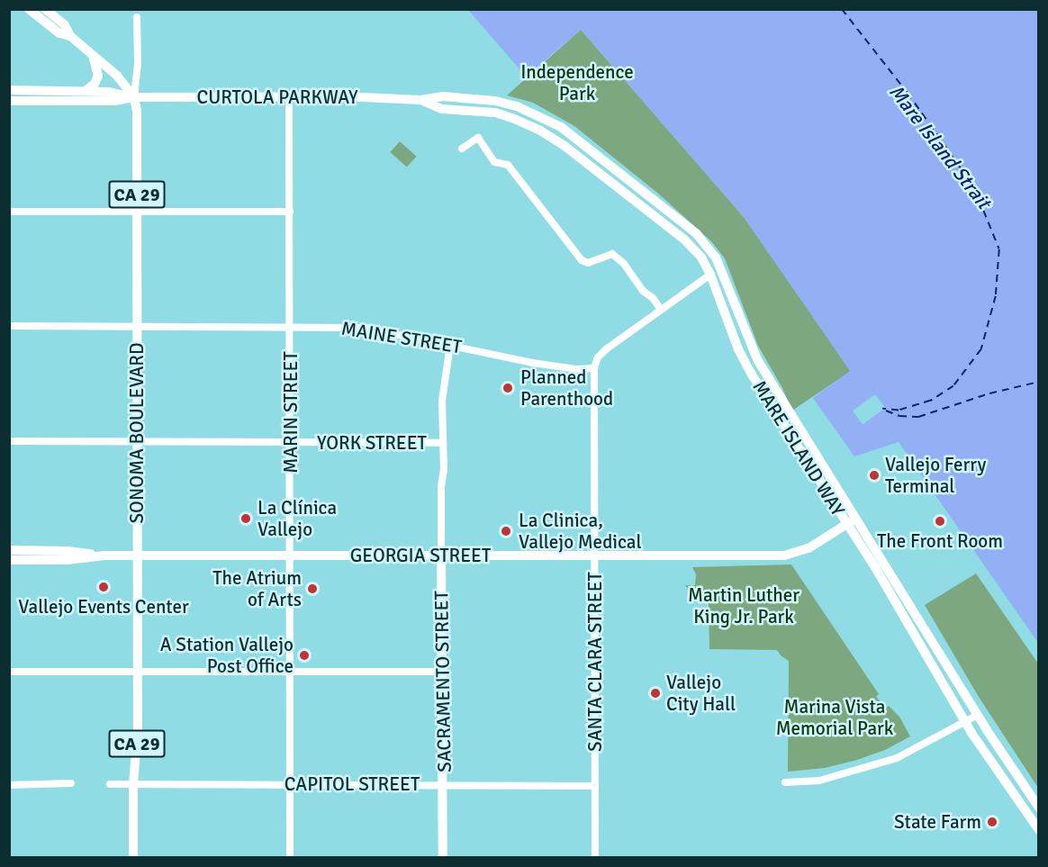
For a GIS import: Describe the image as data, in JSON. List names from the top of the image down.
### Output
{
  "streets": {
    "main road": [
      "CURTOLA PARKWAY",
      "CA 29",
      "SONOMA BOULEVARD",
      "MARE ISLAND WAY",
      "GEORGIA STREET",
      "SACRAMENTO STREET"
    ],
    "street": [
      "MAINE STREET",
      "MARIN STREET",
      "YORK STREET",
      "SANTA CLARA STREET",
      "CAPITOL STREET"
    ]
  },
  "crossings": [
    ["CURTOLA PARKWAY", "MARIN STREET"],
    ["CURTOLA PARKWAY", "SONOMA BOULEVARD"],
    ["CURTOLA PARKWAY", "MARE ISLAND WAY"],
    ["MAINE STREET", "MARIN STREET"],
    ["MAINE STREET", "SONOMA BOULEVARD"],
    ["MAINE STREET", "SANTA CLARA STREET"],
    ["MAINE STREET", "SACRAMENTO STREET"],
    ["MARIN STREET", "YORK STREET"],
    ["MARIN STREET", "GEORGIA STREET"],
    ["MARIN STREET", "CAPITOL STREET"],
    ["SONOMA BOULEVARD", "YORK STREET"],
    ["SONOMA BOULEVARD", "GEORGIA STREET"],
    ["SONOMA BOULEVARD", "CAPITOL STREET"],
    ["YORK STREET", "SACRAMENTO STREET"],
    ["MARE ISLAND WAY", "GEORGIA STREET"],
    ["GEORGIA STREET", "SANTA CLARA STREET"],
    ["GEORGIA STREET", "SACRAMENTO STREET"],
    ["SANTA CLARA STREET", "CAPITOL STREET"],
    ["SACRAMENTO STREET", "CAPITOL STREET"]
  ],
  "water": ["Mare Island Strait"],
  "parks": ["Independence Park", "Martin Luther King Jr. Park", "Marina Vista Memorial Park"],
  "places": [
    "Planned Parenthood",
    "Vallejo Ferry Terminal",
    "La Clínica Vallejo",
    "The Front Room",
    "La Clinica, Vallejo Medical",
    "Vallejo Events Center",
    "The Atrium of Arts",
    "A Station Vallejo Post Office",
    "Vallejo City Hall",
    "State Farm"
  ]
}
